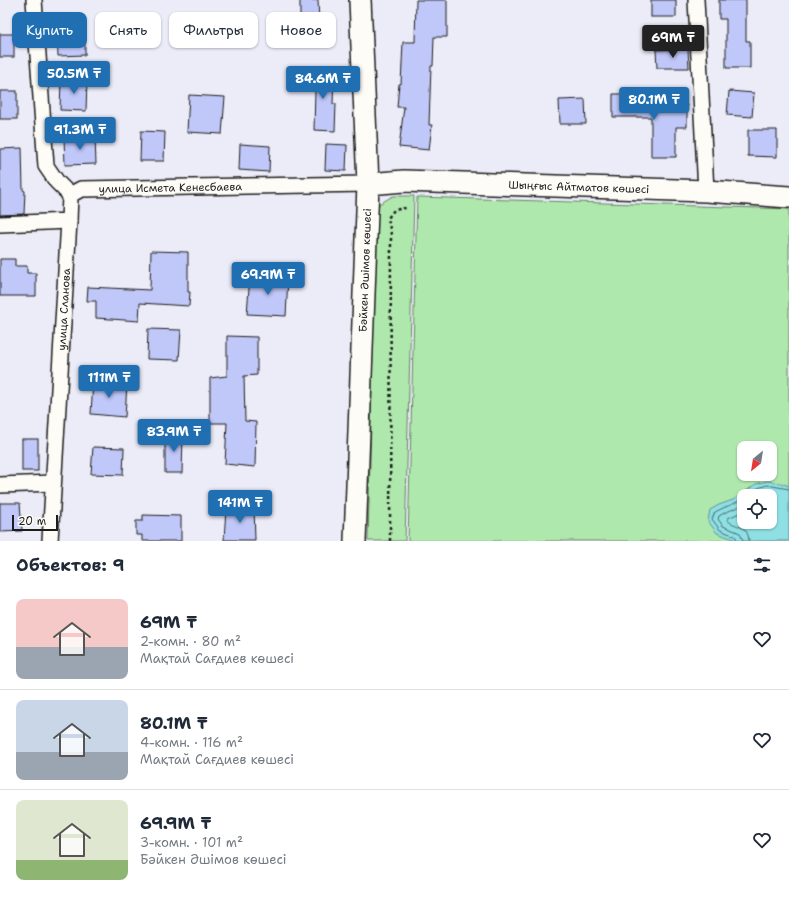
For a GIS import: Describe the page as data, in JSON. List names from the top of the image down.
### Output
{
  "streets": {
    "main road": ["Шыңғыс Айтматов көшесі", "Бәйкен Әшімов көшесі"],
    "street": ["улица Исмета Кенесбаева", "улица Сланова"]
  },
  "crossings": [
    ["Шыңғыс Айтматов көшесі", "улица Исмета Кенесбаева"],
    ["Шыңғыс Айтматов көшесі", "Бәйкен Әшімов көшесі"],
    ["улица Исмета Кенесбаева", "Бәйкен Әшімов көшесі"]
  ],
  "scale_bar": "20 m",
  "north": "bottom left",
  "page": {
    "chip": [
      "Купить",
      "Снять",
      "Фильтры",
      "Новое"
    ],
    "price": [
      "69M ₸",
      "50.5M ₸",
      "84.6M ₸",
      "80.1M ₸",
      "91.3M ₸",
      "69.9M ₸",
      "111M ₸",
      "83.9M ₸",
      "141M ₸"
    ],
    "scale": "20 m",
    "heading": "Объектов: 9",
    "list": [
      {
        "name": "69M ₸",
        "note": "2-комн. · 80 m² · Мақтай Сағдиев көшесі"
      },
      {
        "name": "80.1M ₸",
        "note": "4-комн. · 116 m² · Мақтай Сағдиев көшесі"
      },
      {
        "name": "69.9M ₸",
        "note": "3-комн. · 101 m² · Бәйкен Әшімов көшесі"
      }
    ]
  }
}
